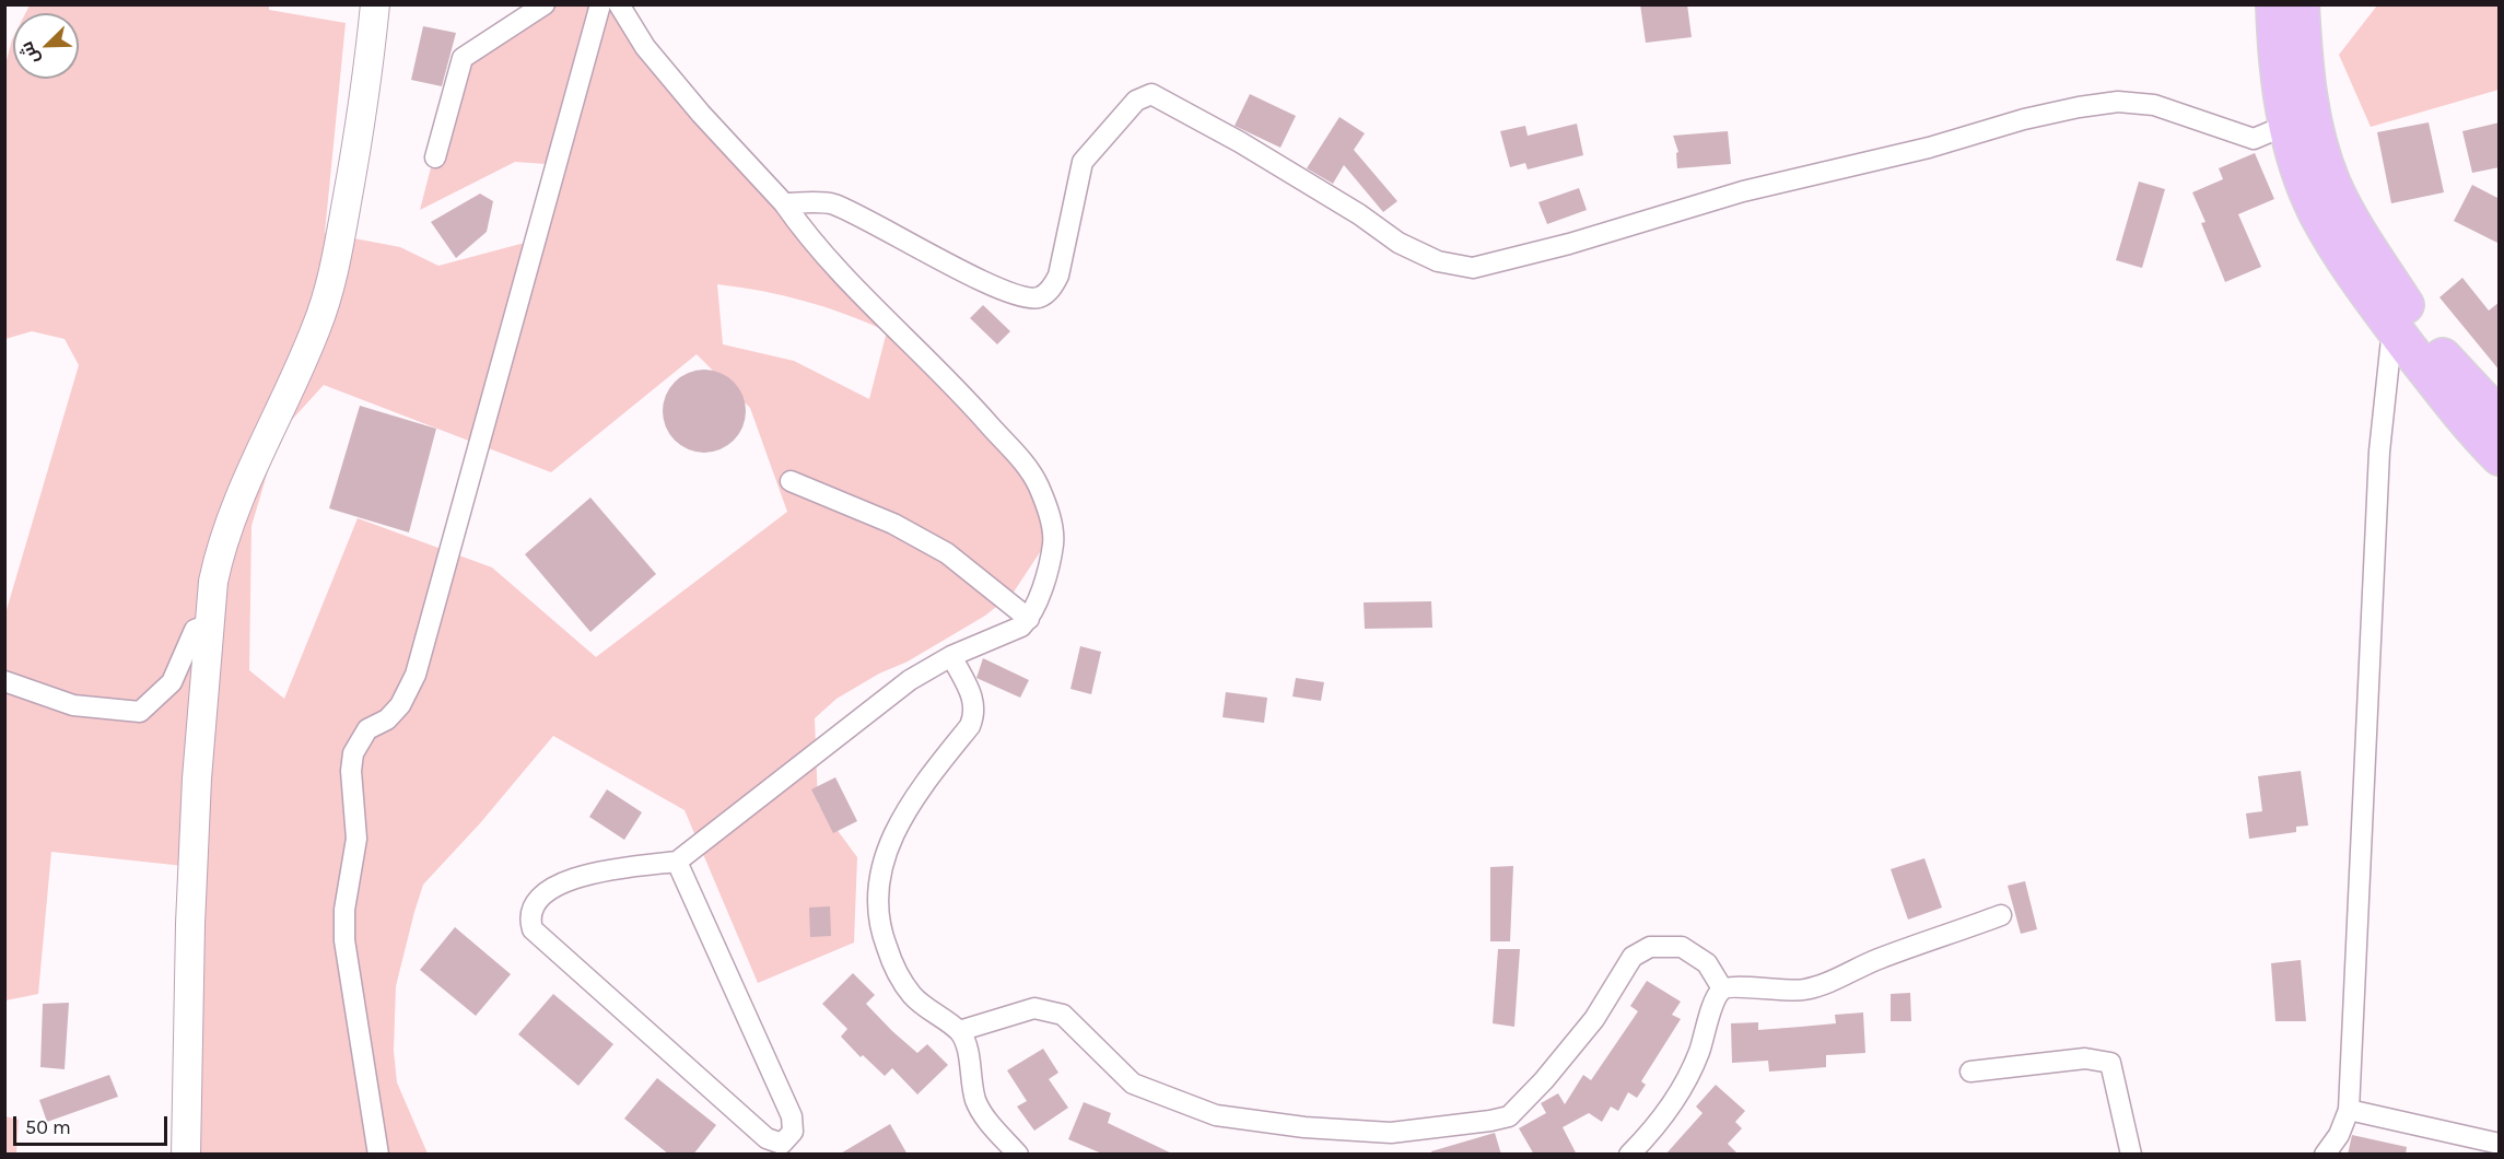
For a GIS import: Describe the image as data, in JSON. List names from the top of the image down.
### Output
{
  "scale_bar": "50 m",
  "north": "bottom left"
}
